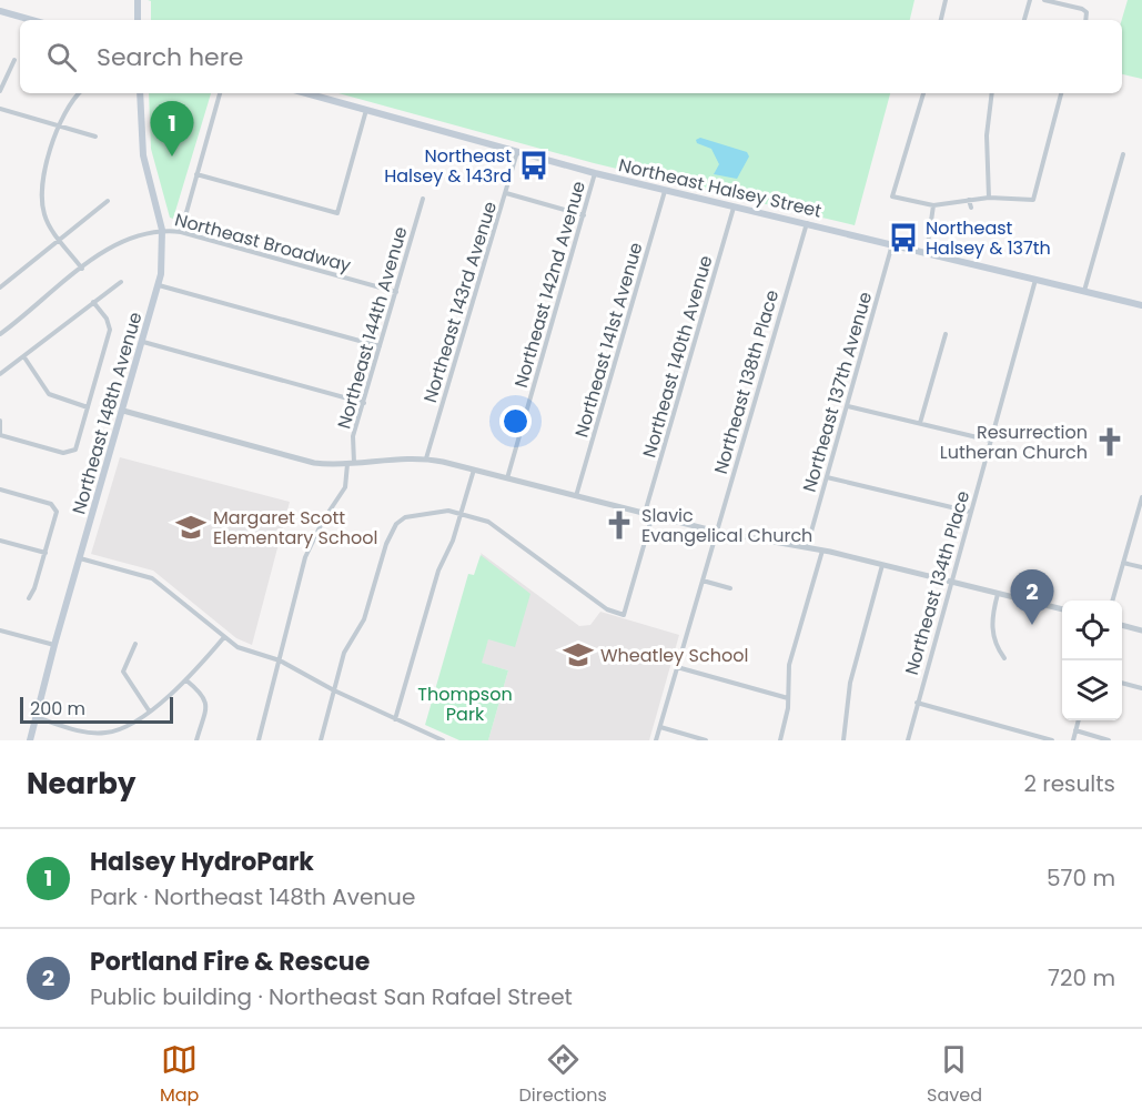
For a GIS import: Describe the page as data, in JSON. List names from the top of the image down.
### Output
{
  "streets": {
    "main road": ["Northeast Halsey Street", "Northeast 148th Avenue"],
    "street": [
      "Northeast Broadway",
      "Northeast 142nd Avenue",
      "Northeast 143rd Avenue",
      "Northeast 144th Avenue",
      "Northeast 141st Avenue",
      "Northeast 140th Avenue",
      "Northeast 138th Place",
      "Northeast 137th Avenue",
      "Northeast 134th Place"
    ]
  },
  "crossings": [
    ["Northeast Halsey Street", "Northeast 142nd Avenue"],
    ["Northeast Halsey Street", "Northeast 143rd Avenue"],
    ["Northeast Halsey Street", "Northeast 141st Avenue"],
    ["Northeast Halsey Street", "Northeast 140th Avenue"],
    ["Northeast Halsey Street", "Northeast 138th Place"],
    ["Northeast Halsey Street", "Northeast 137th Avenue"],
    ["Northeast Halsey Street", "Northeast 134th Place"],
    ["Northeast Broadway", "Northeast 144th Avenue"],
    ["Northeast Broadway", "Northeast 148th Avenue"]
  ],
  "parks": ["Thompson Park"],
  "places": {
    "bus stop": ["Northeast Halsey & 143rd", "Northeast Halsey & 137th"],
    "church": ["Resurrection Lutheran Church", "Slavic Evangelical Church"],
    "school or university": ["Margaret Scott Elementary School", "Wheatley School"]
  },
  "scale_bar": "200 m",
  "page": {
    "search": "Search here",
    "pins": ["1", "2"],
    "scale": "200 m",
    "heading": ["Nearby", "2 results"],
    "list": [
      {
        "mark": "1",
        "name": "Halsey HydroPark",
        "note": "Park · Northeast 148th Avenue",
        "value": "570 m"
      },
      {
        "mark": "2",
        "name": "Portland Fire & Rescue",
        "note": "Public building · Northeast San Rafael Street",
        "value": "720 m"
      }
    ],
    "nav": ["Map", "Directions", "Saved"]
  }
}
